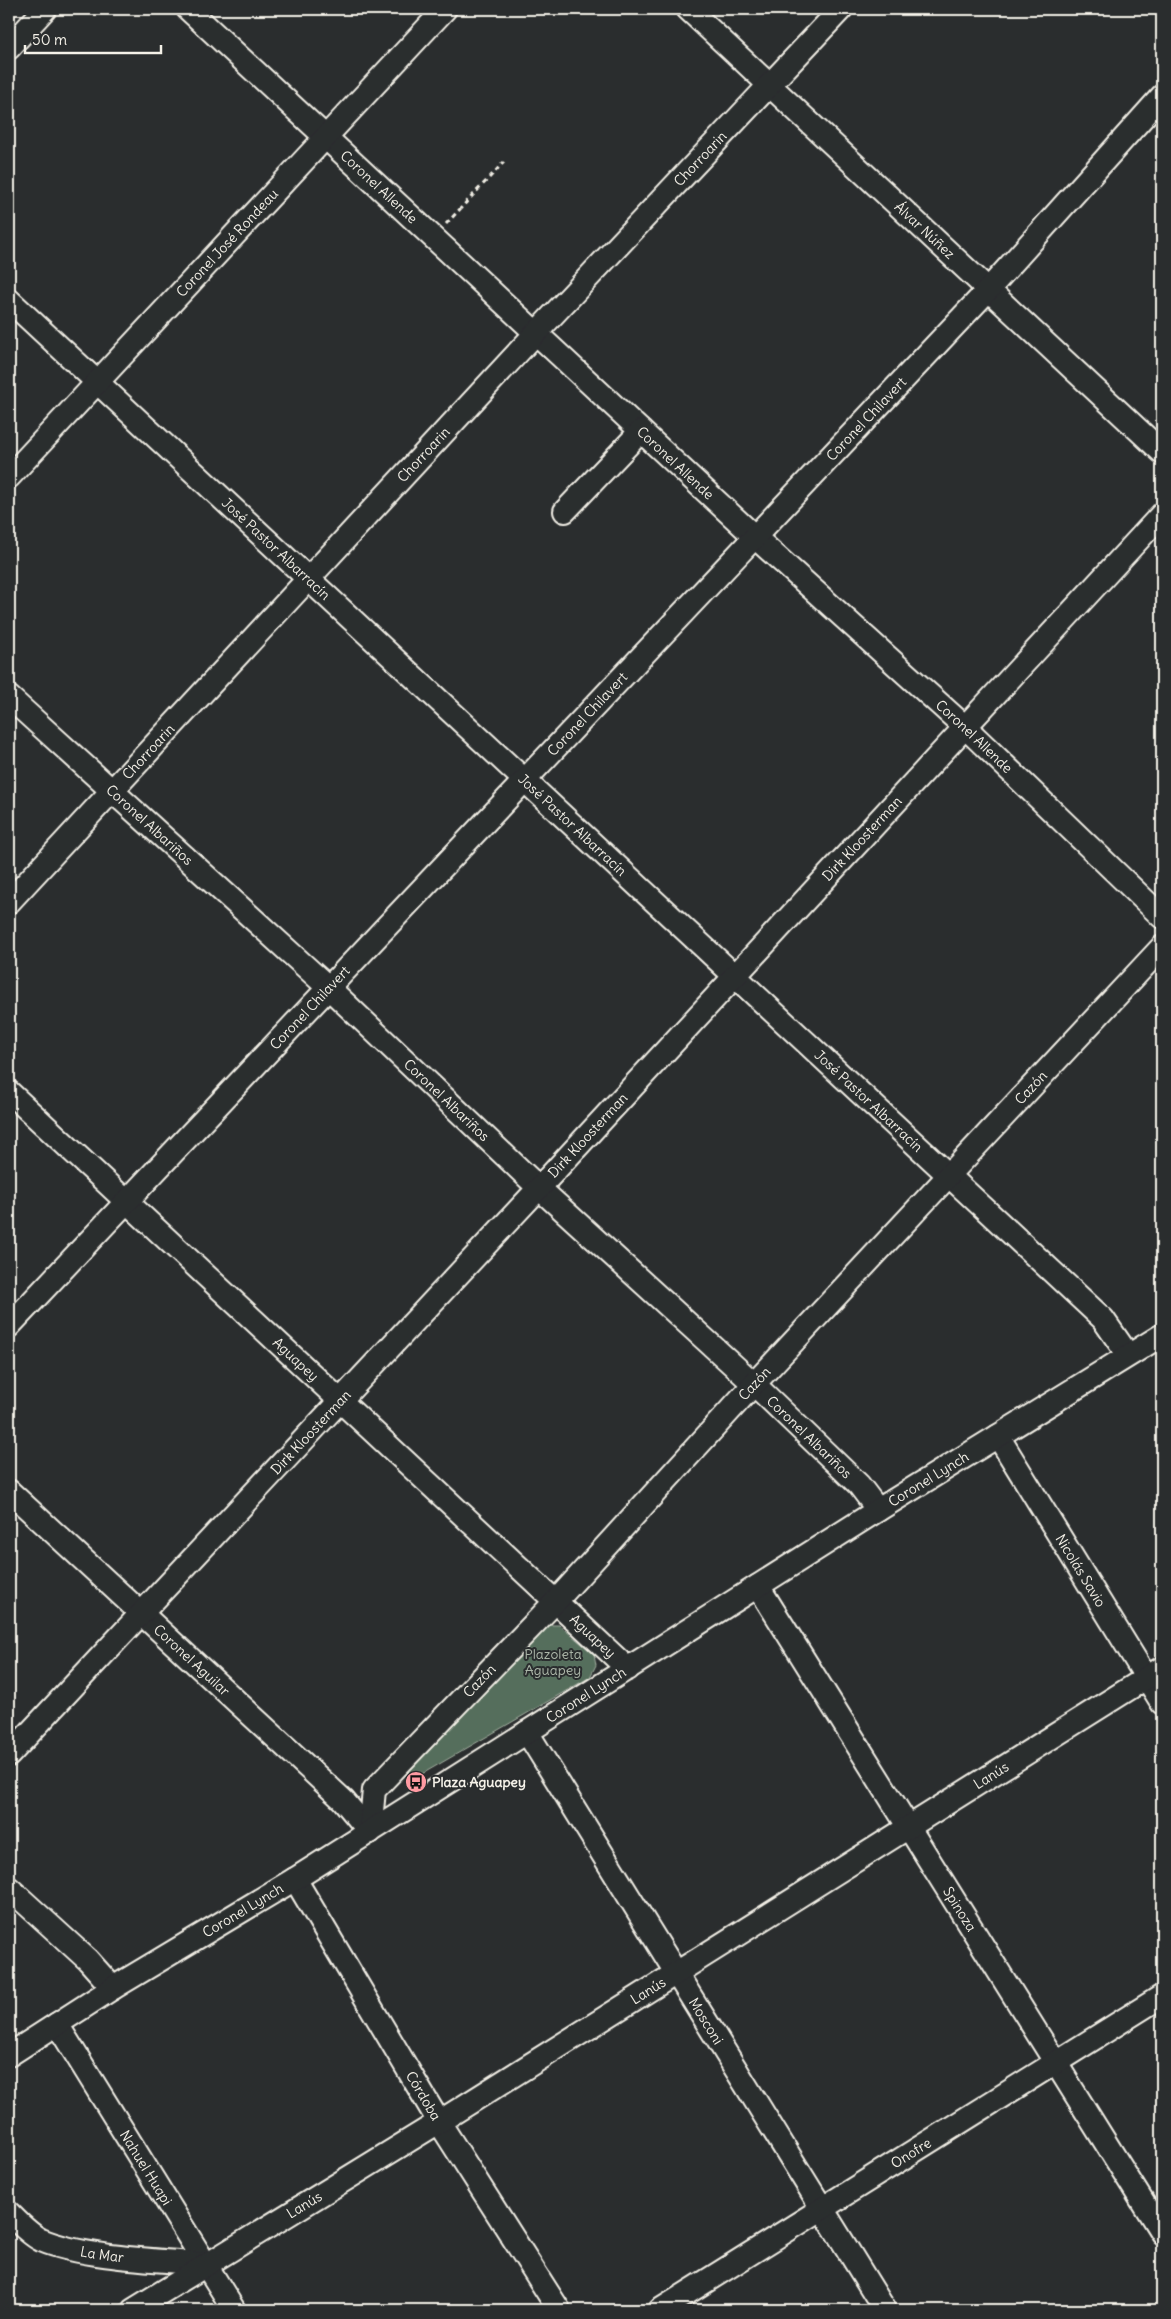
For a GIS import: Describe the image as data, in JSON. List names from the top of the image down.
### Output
{
  "streets": {
    "street": [
      "Chorroarin",
      "Coronel Allende",
      "Álvar Núñez",
      "Coronel José Rondeau",
      "Coronel Chilavert",
      "José Pastor Albarracín",
      "Coronel Albariños",
      "Dirk Kloosterman",
      "Cazón",
      "Aguapey",
      "Coronel Lynch",
      "Nicolás Savio",
      "Coronel Aguilar",
      "Lanús",
      "Spinoza",
      "Mosconi",
      "Córdoba",
      "Onofre",
      "Nahuel Huapi",
      "La Mar"
    ]
  },
  "crossings": [
    ["Chorroarin", "Coronel Allende"],
    ["Chorroarin", "Álvar Núñez"],
    ["Chorroarin", "José Pastor Albarracín"],
    ["Chorroarin", "Coronel Albariños"],
    ["Coronel Allende", "Coronel José Rondeau"],
    ["Coronel Allende", "Coronel Chilavert"],
    ["Coronel Allende", "Dirk Kloosterman"],
    ["Álvar Núñez", "Coronel Chilavert"],
    ["Coronel José Rondeau", "José Pastor Albarracín"],
    ["Coronel Chilavert", "José Pastor Albarracín"],
    ["Coronel Chilavert", "Coronel Albariños"],
    ["Coronel Chilavert", "Aguapey"],
    ["José Pastor Albarracín", "Dirk Kloosterman"],
    ["José Pastor Albarracín", "Cazón"],
    ["José Pastor Albarracín", "Coronel Lynch"],
    ["Coronel Albariños", "Dirk Kloosterman"],
    ["Coronel Albariños", "Cazón"],
    ["Coronel Albariños", "Coronel Lynch"],
    ["Dirk Kloosterman", "Aguapey"],
    ["Dirk Kloosterman", "Coronel Aguilar"],
    ["Cazón", "Aguapey"],
    ["Cazón", "Coronel Lynch"],
    ["Cazón", "Coronel Aguilar"],
    ["Aguapey", "Coronel Lynch"],
    ["Coronel Lynch", "Nicolás Savio"],
    ["Coronel Lynch", "Coronel Aguilar"],
    ["Coronel Lynch", "Spinoza"],
    ["Coronel Lynch", "Mosconi"],
    ["Coronel Lynch", "Córdoba"],
    ["Coronel Lynch", "Nahuel Huapi"],
    ["Nicolás Savio", "Lanús"],
    ["Lanús", "Spinoza"],
    ["Lanús", "Mosconi"],
    ["Lanús", "Córdoba"],
    ["Lanús", "Nahuel Huapi"],
    ["Lanús", "La Mar"],
    ["Spinoza", "Onofre"],
    ["Mosconi", "Onofre"],
    ["Nahuel Huapi", "La Mar"]
  ],
  "parks": ["Plazoleta Aguapey"],
  "places": {
    "bus stop": ["Plaza Aguapey"]
  },
  "scale_bar": "50 m"
}
